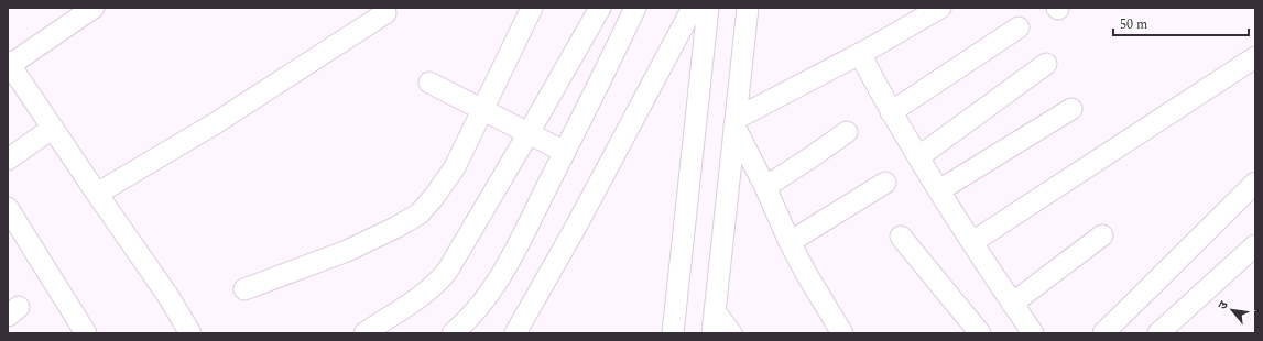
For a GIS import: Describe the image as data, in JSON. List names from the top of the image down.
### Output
{
  "scale_bar": "50 m",
  "north": "top left"
}
